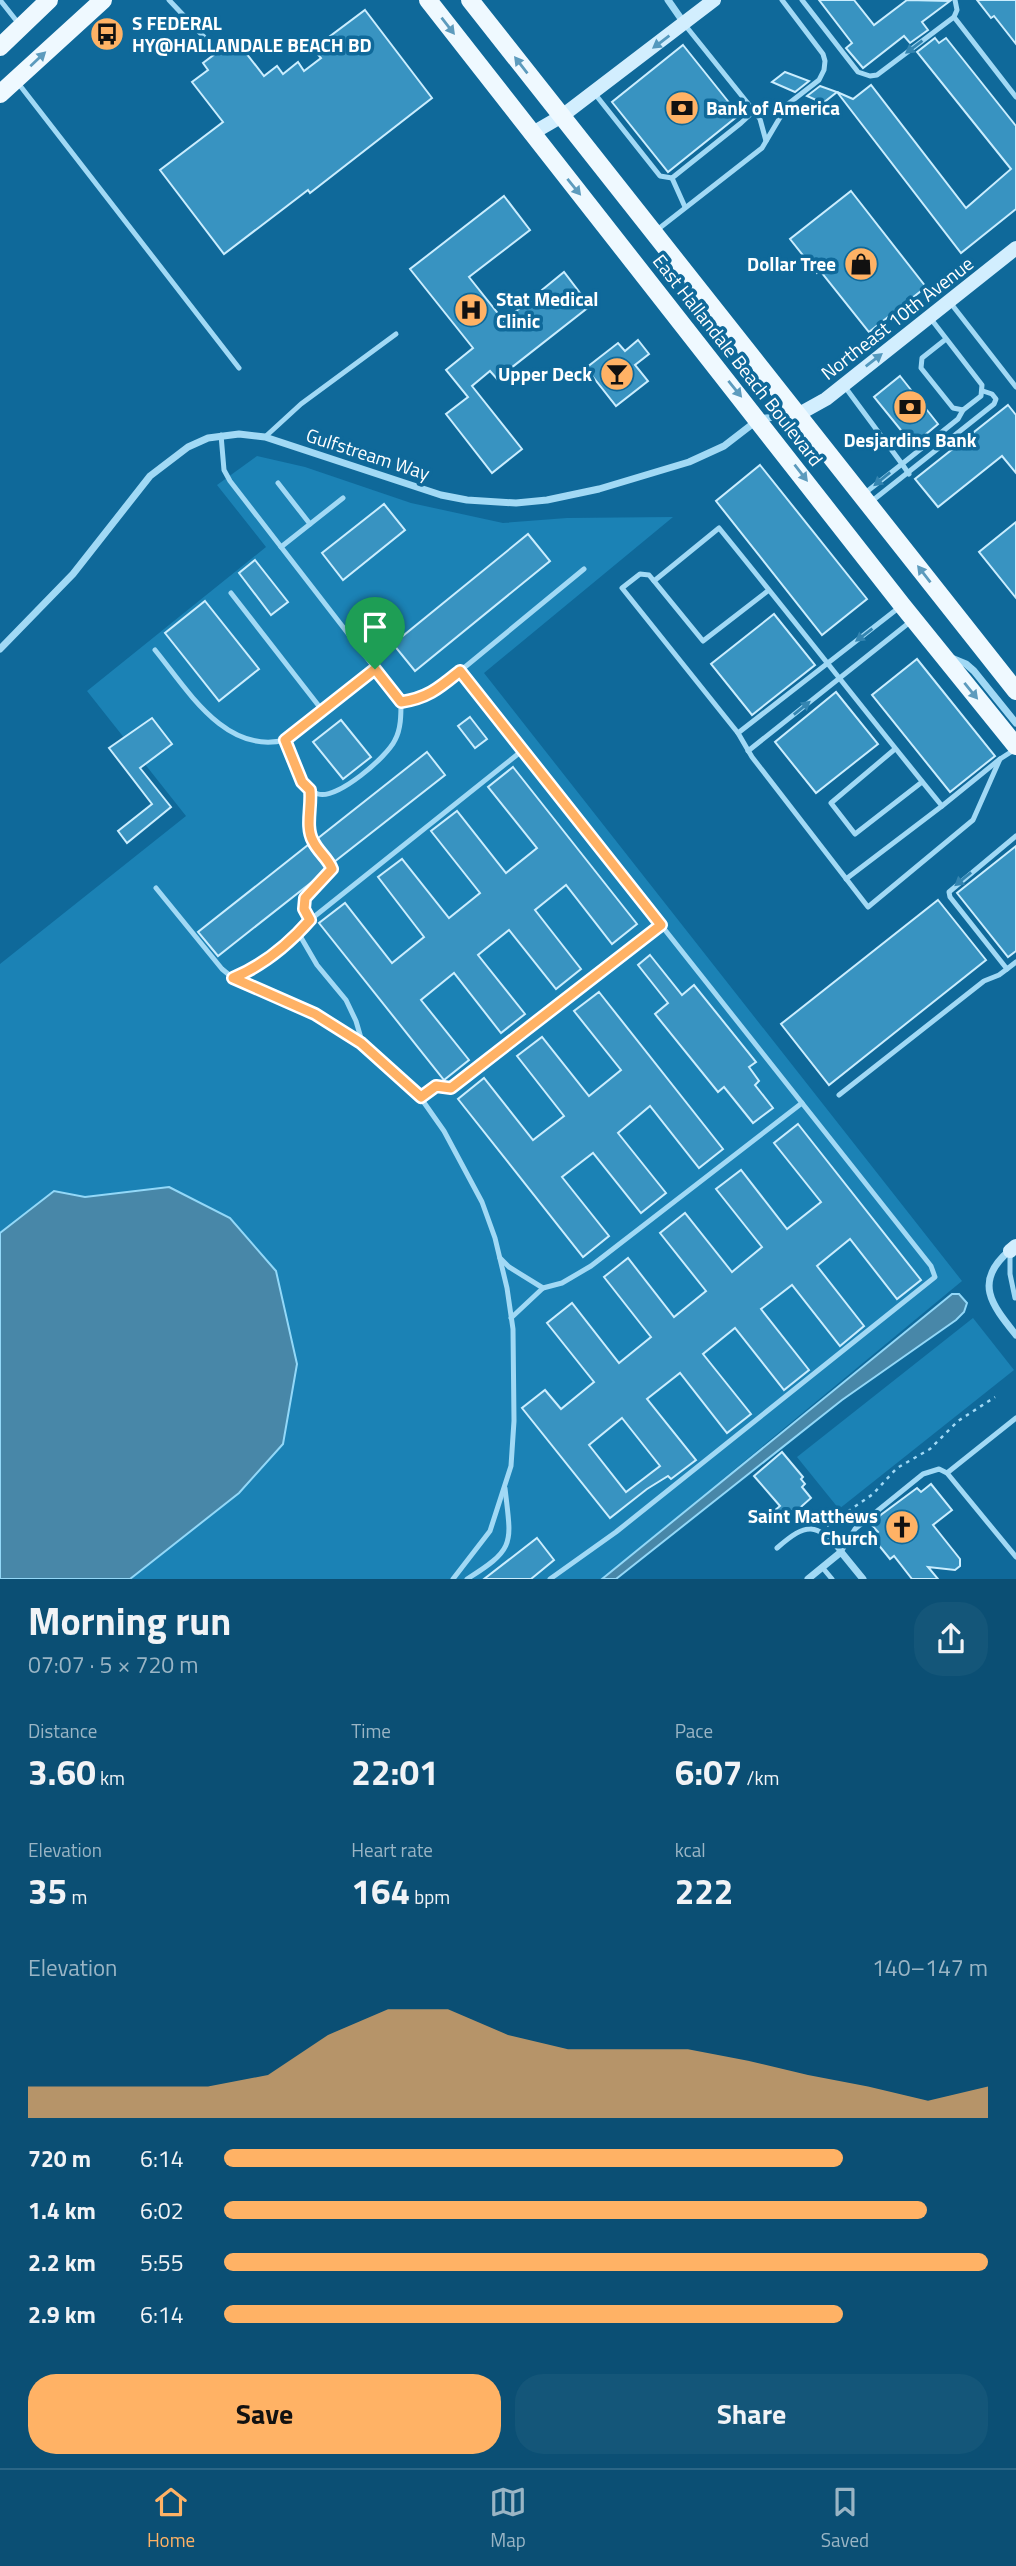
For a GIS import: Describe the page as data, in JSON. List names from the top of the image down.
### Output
{
  "streets": {
    "main road": ["East Hallandale Beach Boulevard"],
    "street": ["Northeast 10th Avenue", "Gulfstream Way"]
  },
  "crossings": [
    ["Northeast 10th Avenue", "East Hallandale Beach Boulevard"],
    ["East Hallandale Beach Boulevard", "Gulfstream Way"]
  ],
  "one_way": ["Northeast 10th Avenue"],
  "places": {
    "bus stop": ["S FEDERAL HY@HALLANDALE BEACH BD"],
    "bank": ["Bank of America", "Desjardins Bank"],
    "shop": ["Dollar Tree"],
    "hospital": ["Stat Medical Clinic"],
    "bar": ["Upper Deck"],
    "church": ["Saint Matthews Church"]
  },
  "page": {
    "heading": ["Morning run", "07:07 · 5 × 720 m"],
    "stats": [
      ["Distance", "3.60 km"],
      ["Time", "22:01"],
      ["Pace", "6:07 /km"],
      ["Elevation", "35 m"],
      ["Heart rate", "164 bpm"],
      ["kcal", "222"]
    ],
    "chart": ["Elevation", "140–147 m"],
    "list": [
      {
        "name": "720 m",
        "note": "6:14"
      },
      {
        "name": "1.4 km",
        "note": "6:02"
      },
      {
        "name": "2.2 km",
        "note": "5:55"
      },
      {
        "name": "2.9 km",
        "note": "6:14"
      }
    ],
    "buttons": ["Save", "Share"],
    "tabs": ["Home", "Map", "Saved"]
  }
}
